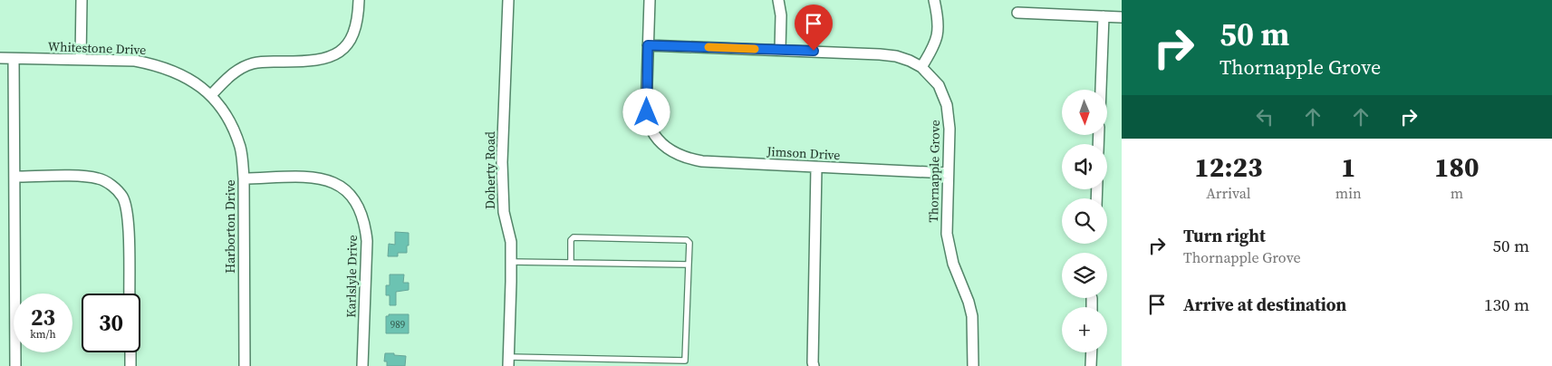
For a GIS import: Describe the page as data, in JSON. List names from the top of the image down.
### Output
{
  "streets": {
    "street": [
      "Whitestone Drive",
      "Jimson Drive",
      "Doherty Road",
      "Thornapple Grove",
      "Harborton Drive",
      "Karlslyle Drive"
    ]
  },
  "crossings": [
    ["Whitestone Drive", "Harborton Drive"],
    ["Jimson Drive", "Thornapple Grove"],
    ["Harborton Drive", "Karlslyle Drive"]
  ],
  "house_numbers": ["989"],
  "north": "bottom",
  "page": {
    "turn": ["50 m", "Thornapple Grove"],
    "map_buttons": "+",
    "eta": [
      "12:23",
      "Arrival",
      "1",
      "min",
      "180",
      "m"
    ],
    "list": [
      {
        "name": "Turn right",
        "note": "Thornapple Grove",
        "value": "50 m"
      },
      {
        "name": "Arrive at destination",
        "value": "130 m"
      }
    ],
    "speed": "23 km/h",
    "limit": "30"
  }
}
